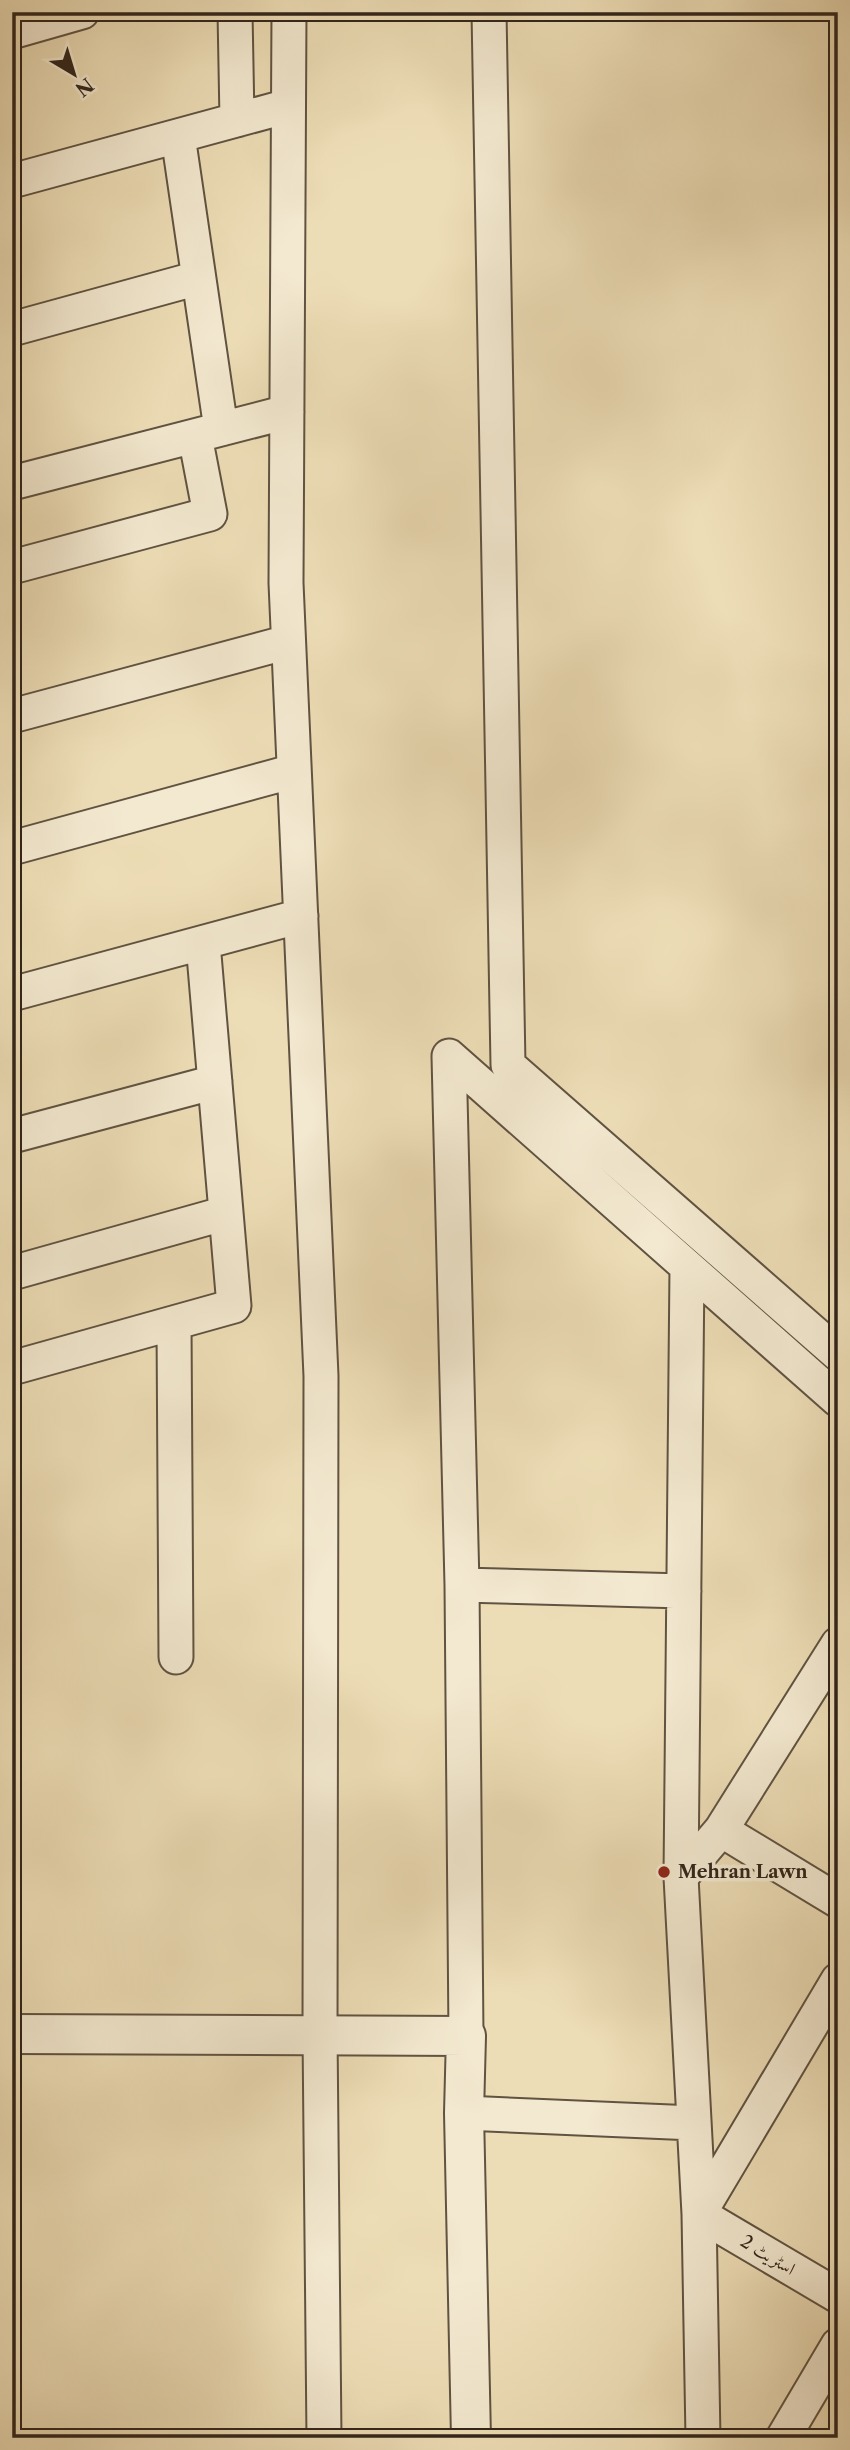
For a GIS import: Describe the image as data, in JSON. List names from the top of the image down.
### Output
{
  "streets": {
    "street": ["اسٹریٹ 2"]
  },
  "places": ["Mehran Lawn"],
  "north": "bottom right"
}
